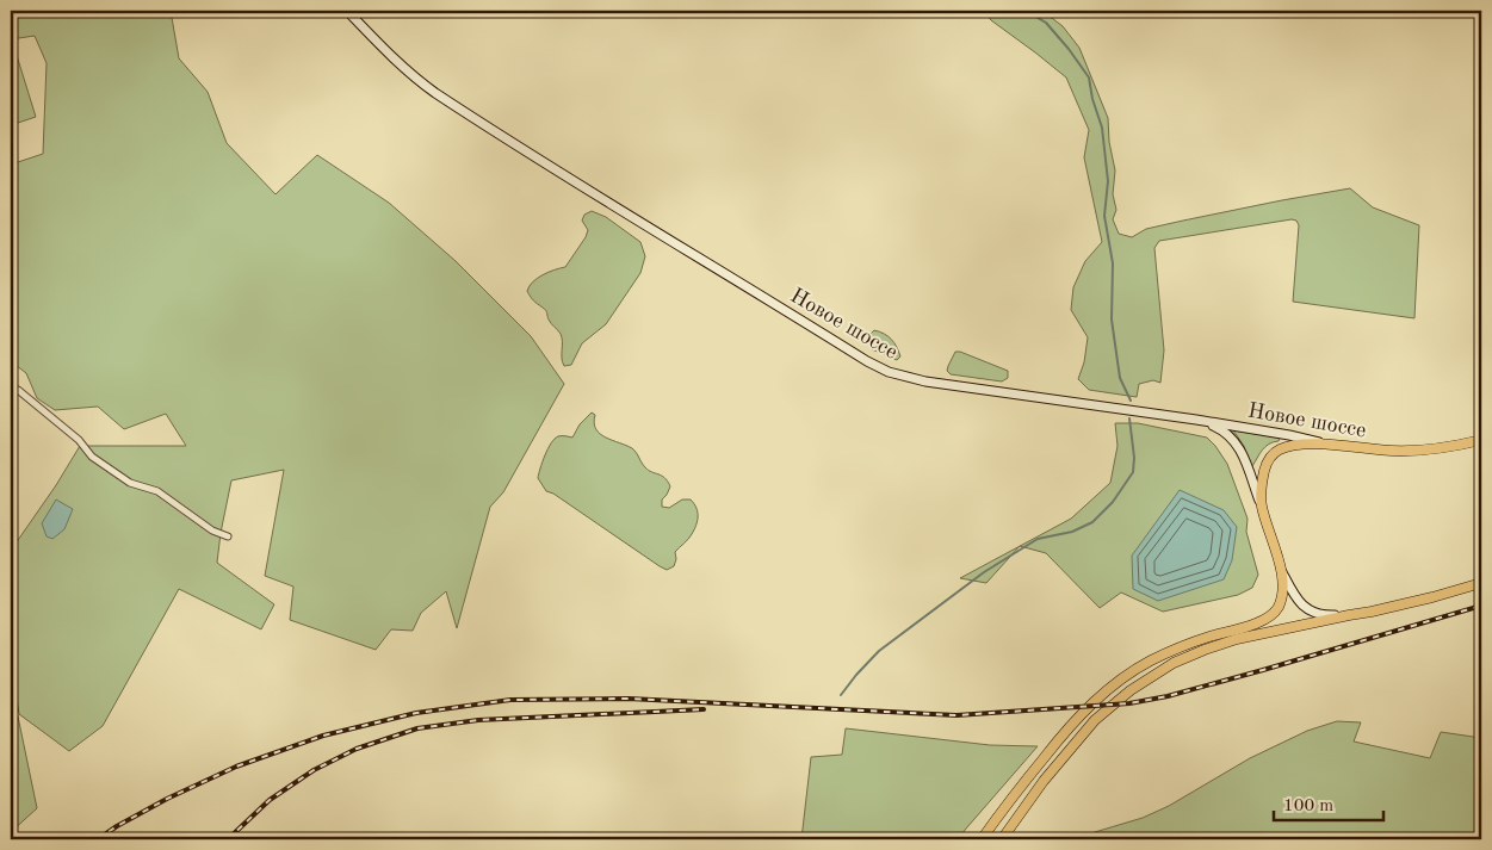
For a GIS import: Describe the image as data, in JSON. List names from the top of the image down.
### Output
{
  "streets": {
    "main road": ["Новое шоссе"]
  },
  "scale_bar": "100 m"
}
